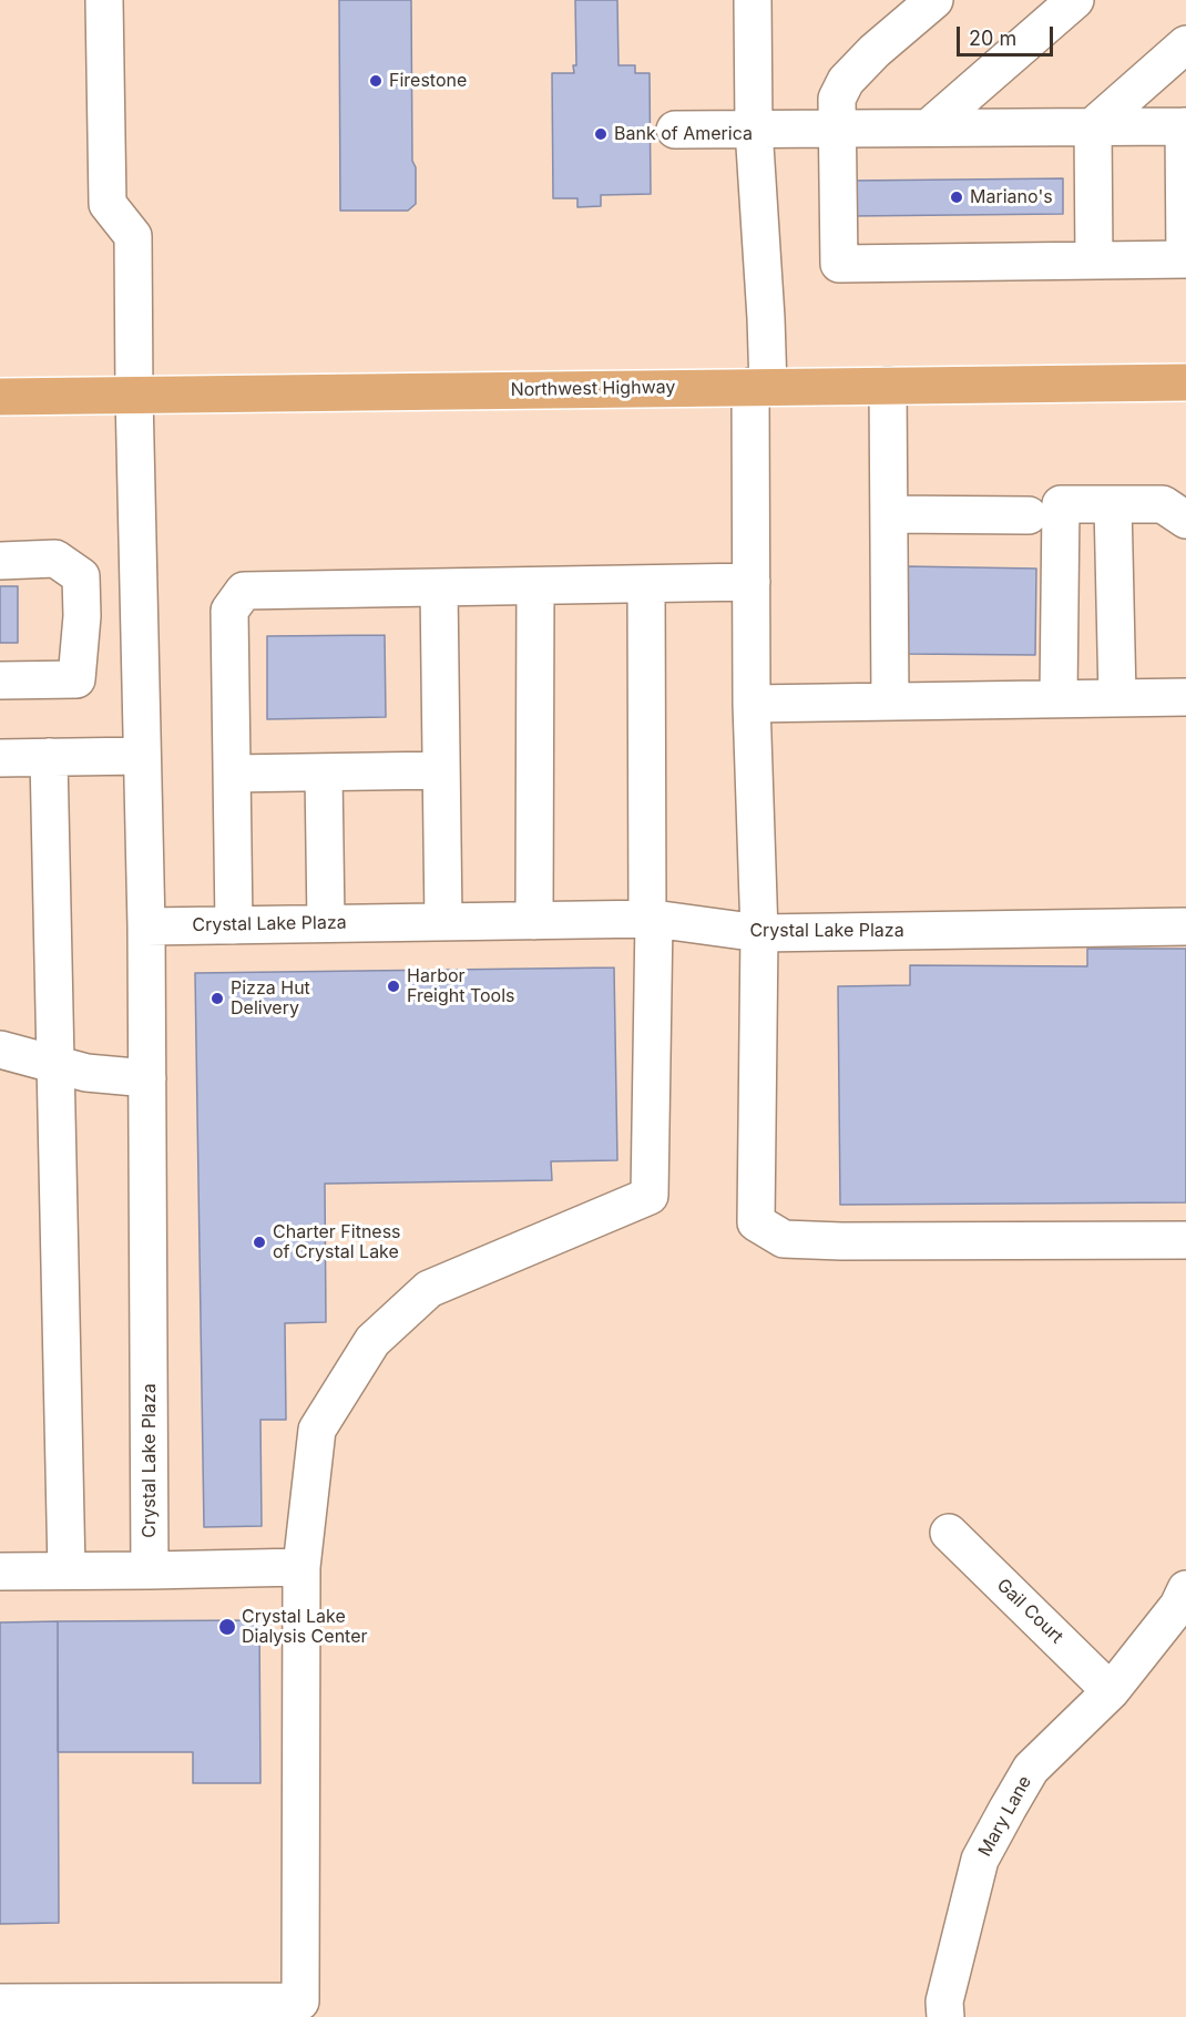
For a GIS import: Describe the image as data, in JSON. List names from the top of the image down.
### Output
{
  "streets": {
    "main road": ["Northwest Highway"],
    "street": ["Crystal Lake Plaza", "Gail Court", "Mary Lane"]
  },
  "crossings": [
    ["Gail Court", "Mary Lane"]
  ],
  "places": [
    "Firestone",
    "Bank of America",
    "Mariano's",
    "Harbor Freight Tools",
    "Pizza Hut Delivery",
    "Charter Fitness of Crystal Lake",
    "Crystal Lake Dialysis Center"
  ],
  "scale_bar": "20 m"
}
